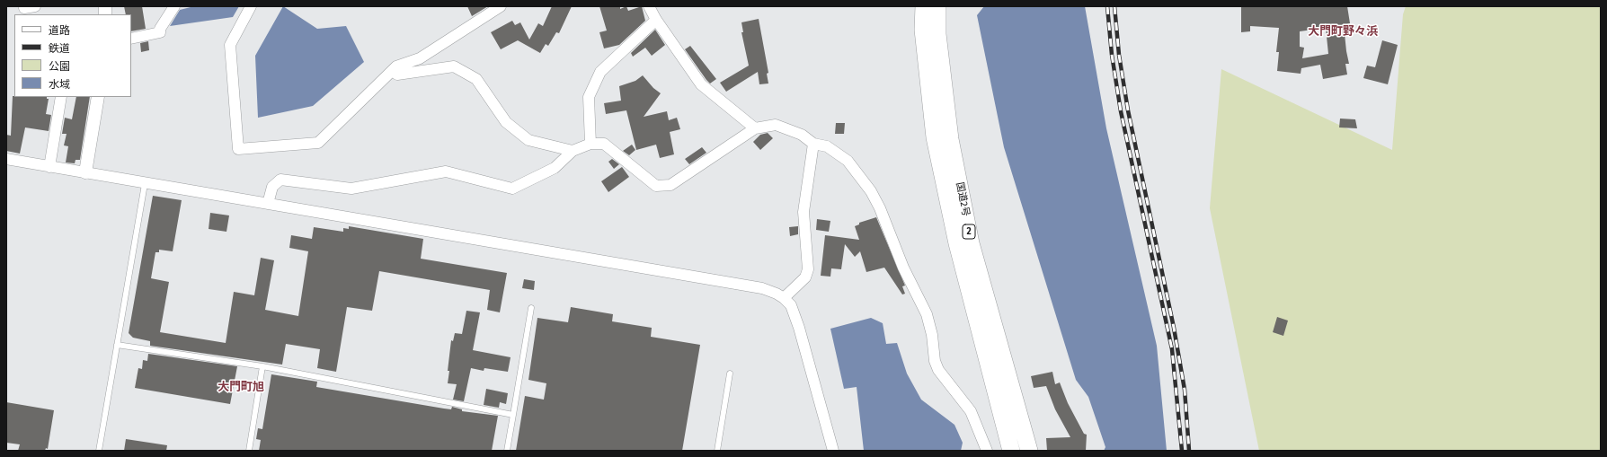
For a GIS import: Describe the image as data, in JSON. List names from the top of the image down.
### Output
{
  "streets": {
    "highway": ["国道2号", "2"]
  },
  "districts": ["大門町野々浜", "大門町旭"],
  "legend": [
    "道路",
    "鉄道",
    "公園",
    "水域"
  ]
}
